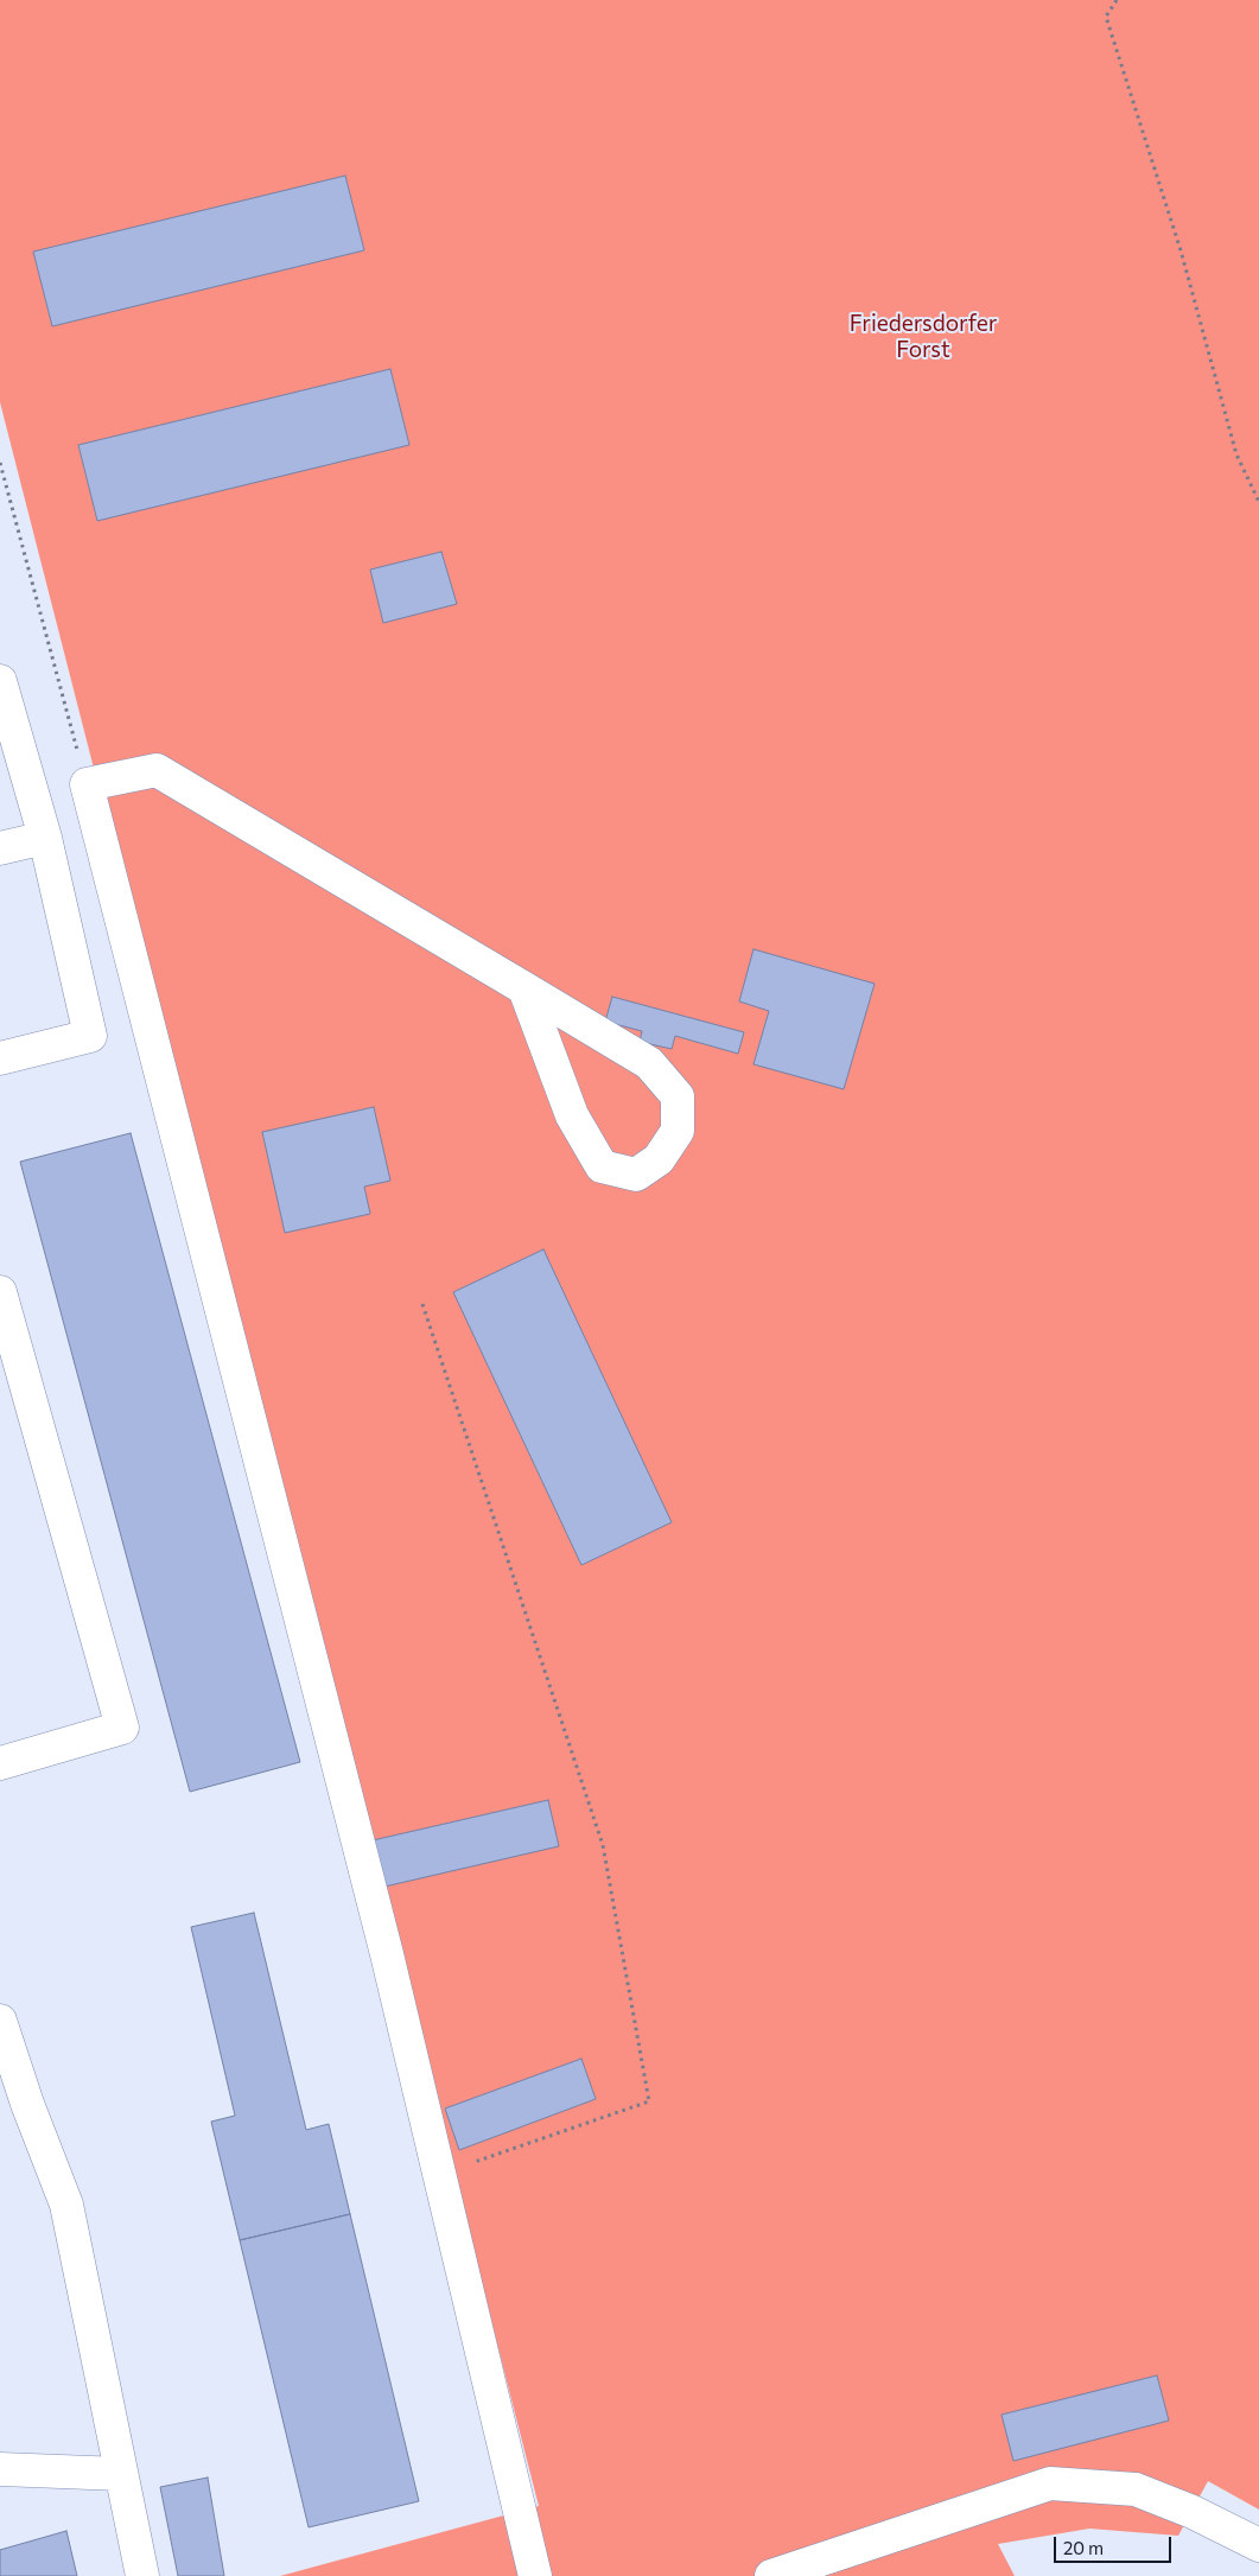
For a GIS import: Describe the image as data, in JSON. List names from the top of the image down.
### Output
{
  "parks": ["Friedersdorfer Forst"],
  "scale_bar": "20 m"
}
